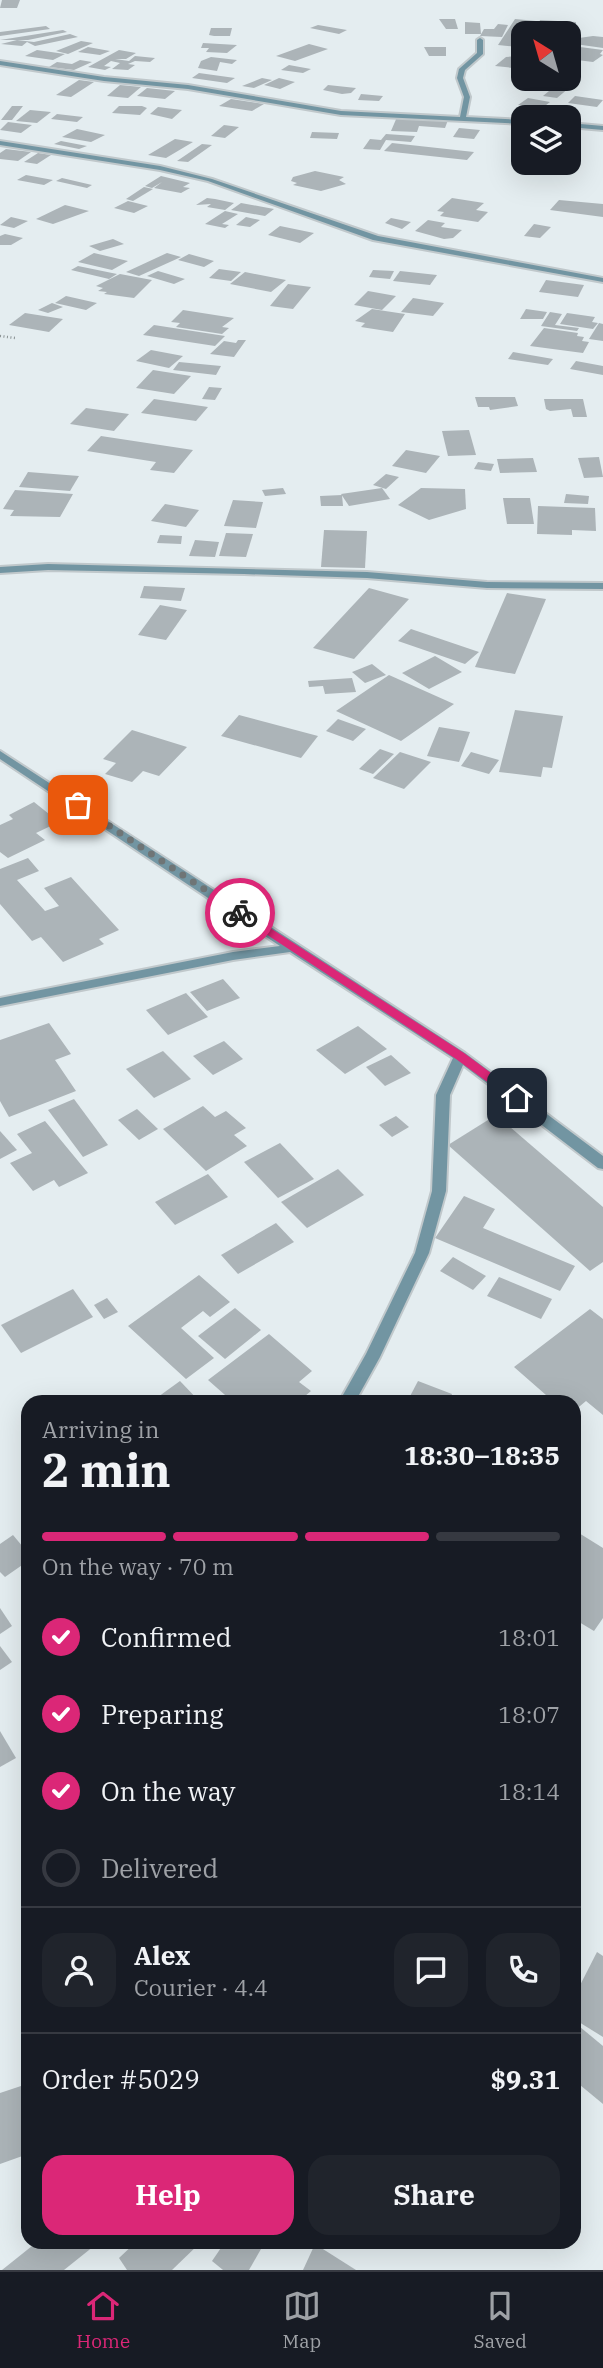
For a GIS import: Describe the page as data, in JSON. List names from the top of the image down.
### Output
{
  "north": "top left",
  "page": {
    "heading": ["2 min", "Arriving in", "18:30–18:35"],
    "panel": [
      "Alex",
      "Courier · 4.4",
      "Order #5029",
      "$9.31"
    ],
    "bar": "On the way · 70 m",
    "list": [
      ["Confirmed", "18:01"],
      ["Preparing", "18:07"],
      ["On the way", "18:14"],
      "Delivered"
    ],
    "buttons": ["Help", "Share"],
    "tabs": ["Home", "Map", "Saved"]
  }
}
